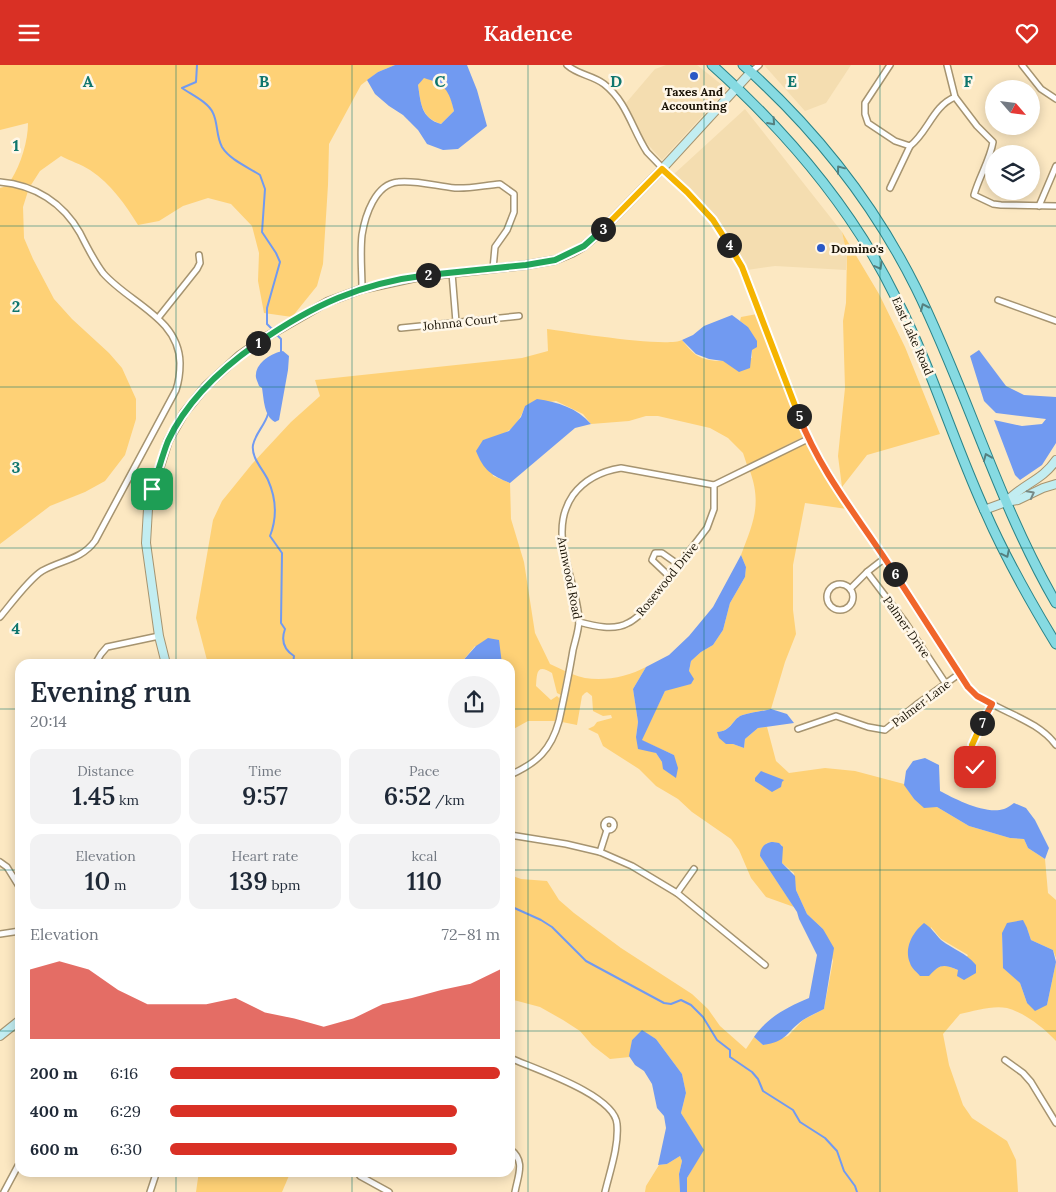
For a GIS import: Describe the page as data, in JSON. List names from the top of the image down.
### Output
{
  "streets": {
    "main road": ["East Lake Road"],
    "street": [
      "Johnna Court",
      "Annwood Road",
      "Rosewood Drive",
      "Palmer Drive",
      "Palmer Lane"
    ]
  },
  "crossings": [
    ["Annwood Road", "Rosewood Drive"],
    ["Palmer Drive", "Palmer Lane"]
  ],
  "places": ["Taxes And Accounting", "Domino's"],
  "north": "bottom right",
  "page": {
    "header": "Kadence",
    "pins": [
      "3",
      "4",
      "2",
      "1",
      "5",
      "6",
      "7"
    ],
    "heading": ["Evening run", "20:14"],
    "stats": [
      ["Distance", "1.45 km"],
      ["Time", "9:57"],
      ["Pace", "6:52 /km"],
      ["Elevation", "10 m"],
      ["Heart rate", "139 bpm"],
      ["kcal", "110"]
    ],
    "chart": ["Elevation", "72–81 m"],
    "list": [
      {
        "name": "200 m",
        "note": "6:16"
      },
      {
        "name": "400 m",
        "note": "6:29"
      },
      {
        "name": "600 m",
        "note": "6:30"
      }
    ]
  },
  "grid": {
    "columns": [
      "A",
      "B",
      "C",
      "D",
      "E",
      "F"
    ],
    "rows": [
      "1",
      "2",
      "3",
      "4"
    ]
  }
}
